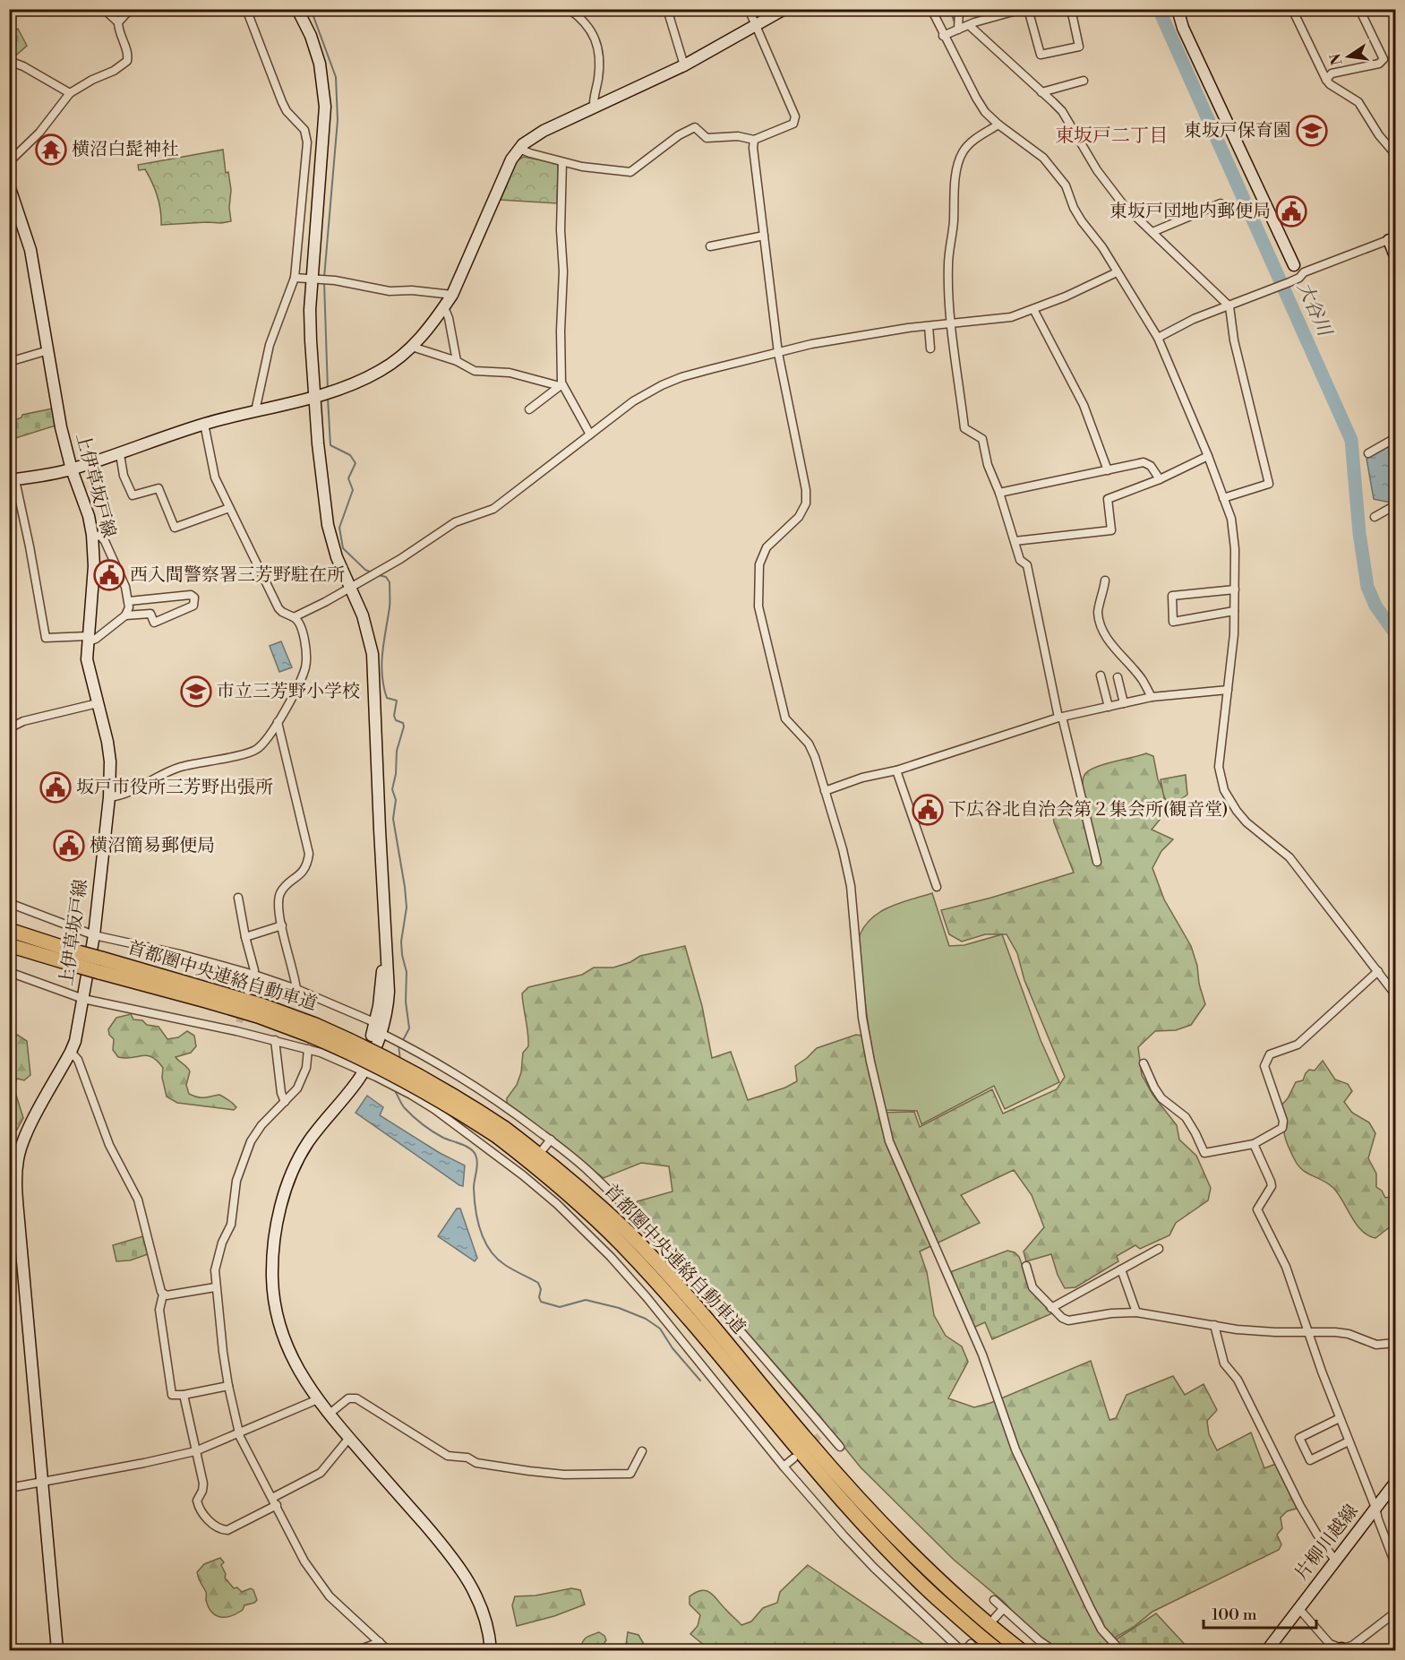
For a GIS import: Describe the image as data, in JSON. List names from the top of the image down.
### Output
{
  "streets": {
    "highway": ["首都圏中央連絡自動車道"],
    "street": ["上伊草坂戸線", "片柳川越線"]
  },
  "districts": ["東坂戸二丁目"],
  "water": ["大谷川"],
  "places": {
    "school or university": ["東坂戸保育園", "市立三芳野小学校"],
    "temple": ["横沼白髭神社"],
    "public building": [
      "東坂戸団地内郵便局",
      "西入間警察署三芳野駐在所",
      "坂戸市役所三芳野出張所",
      "下広谷北自治会第２集会所(観音堂)",
      "横沼簡易郵便局"
    ]
  },
  "scale_bar": "100 m",
  "north": "left"
}
